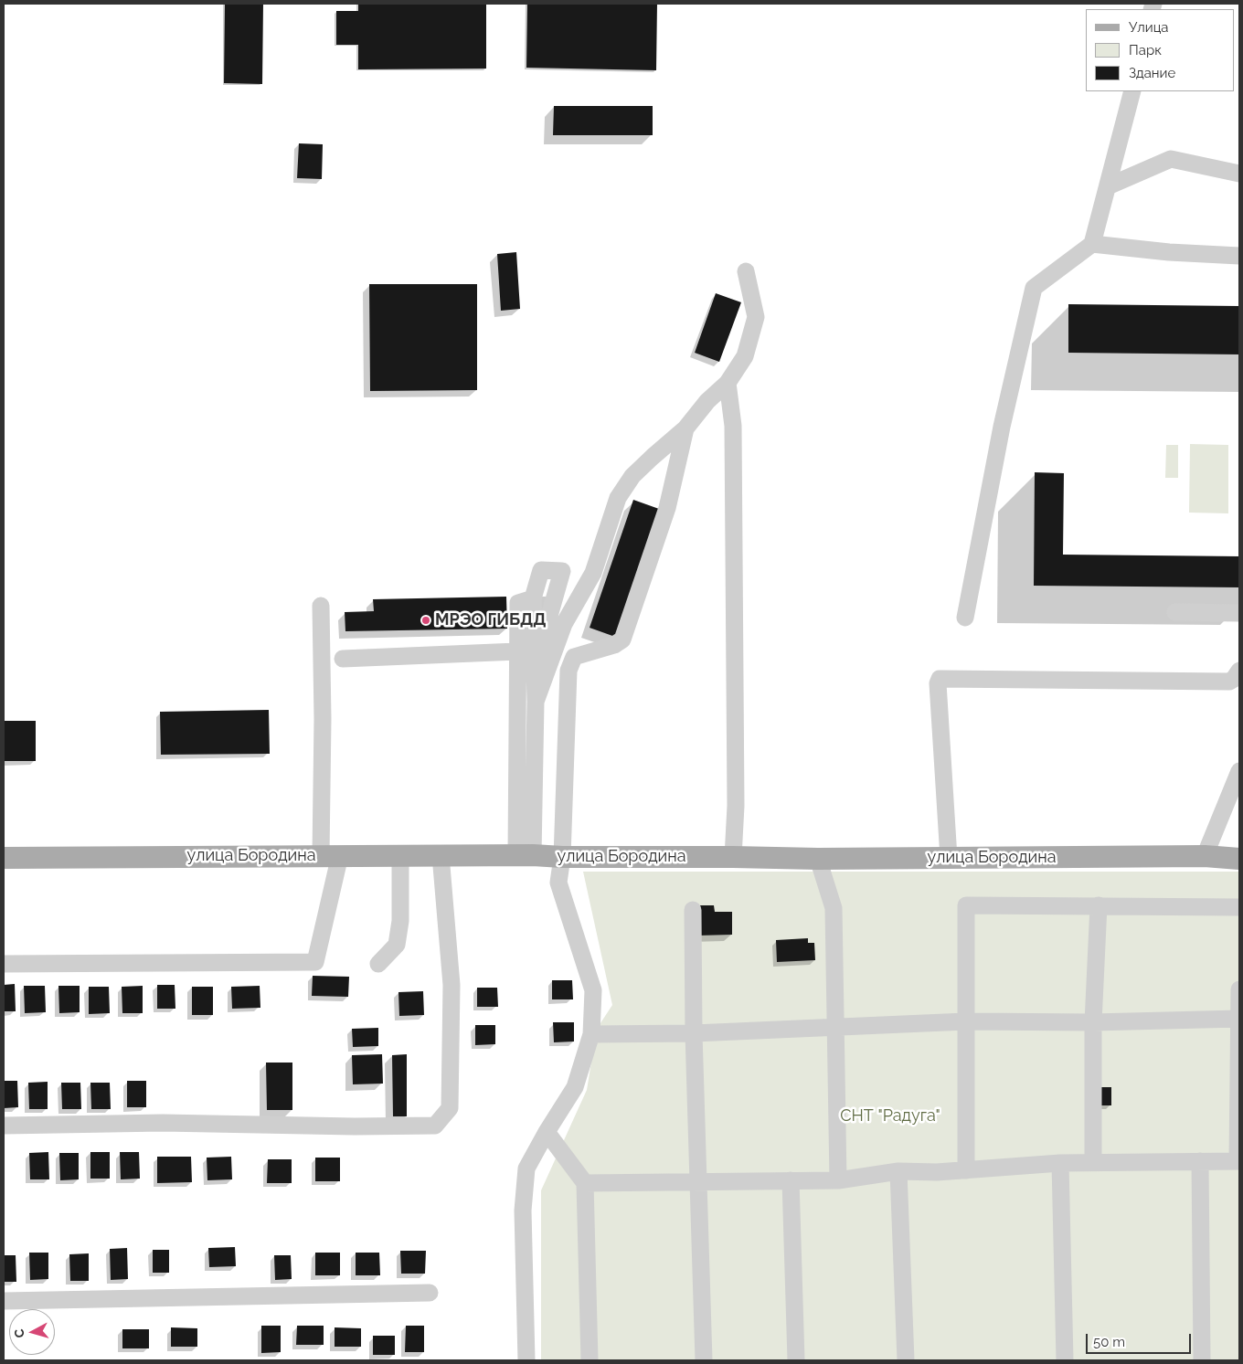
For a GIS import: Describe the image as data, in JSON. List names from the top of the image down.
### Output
{
  "streets": {
    "main road": ["улица Бородина"]
  },
  "parks": ["СНТ \"Радуга\""],
  "places": ["МРЭО ГИБДД"],
  "legend": ["Улица", "Парк", "Здание"],
  "scale_bar": "50 m",
  "north": "left"
}
